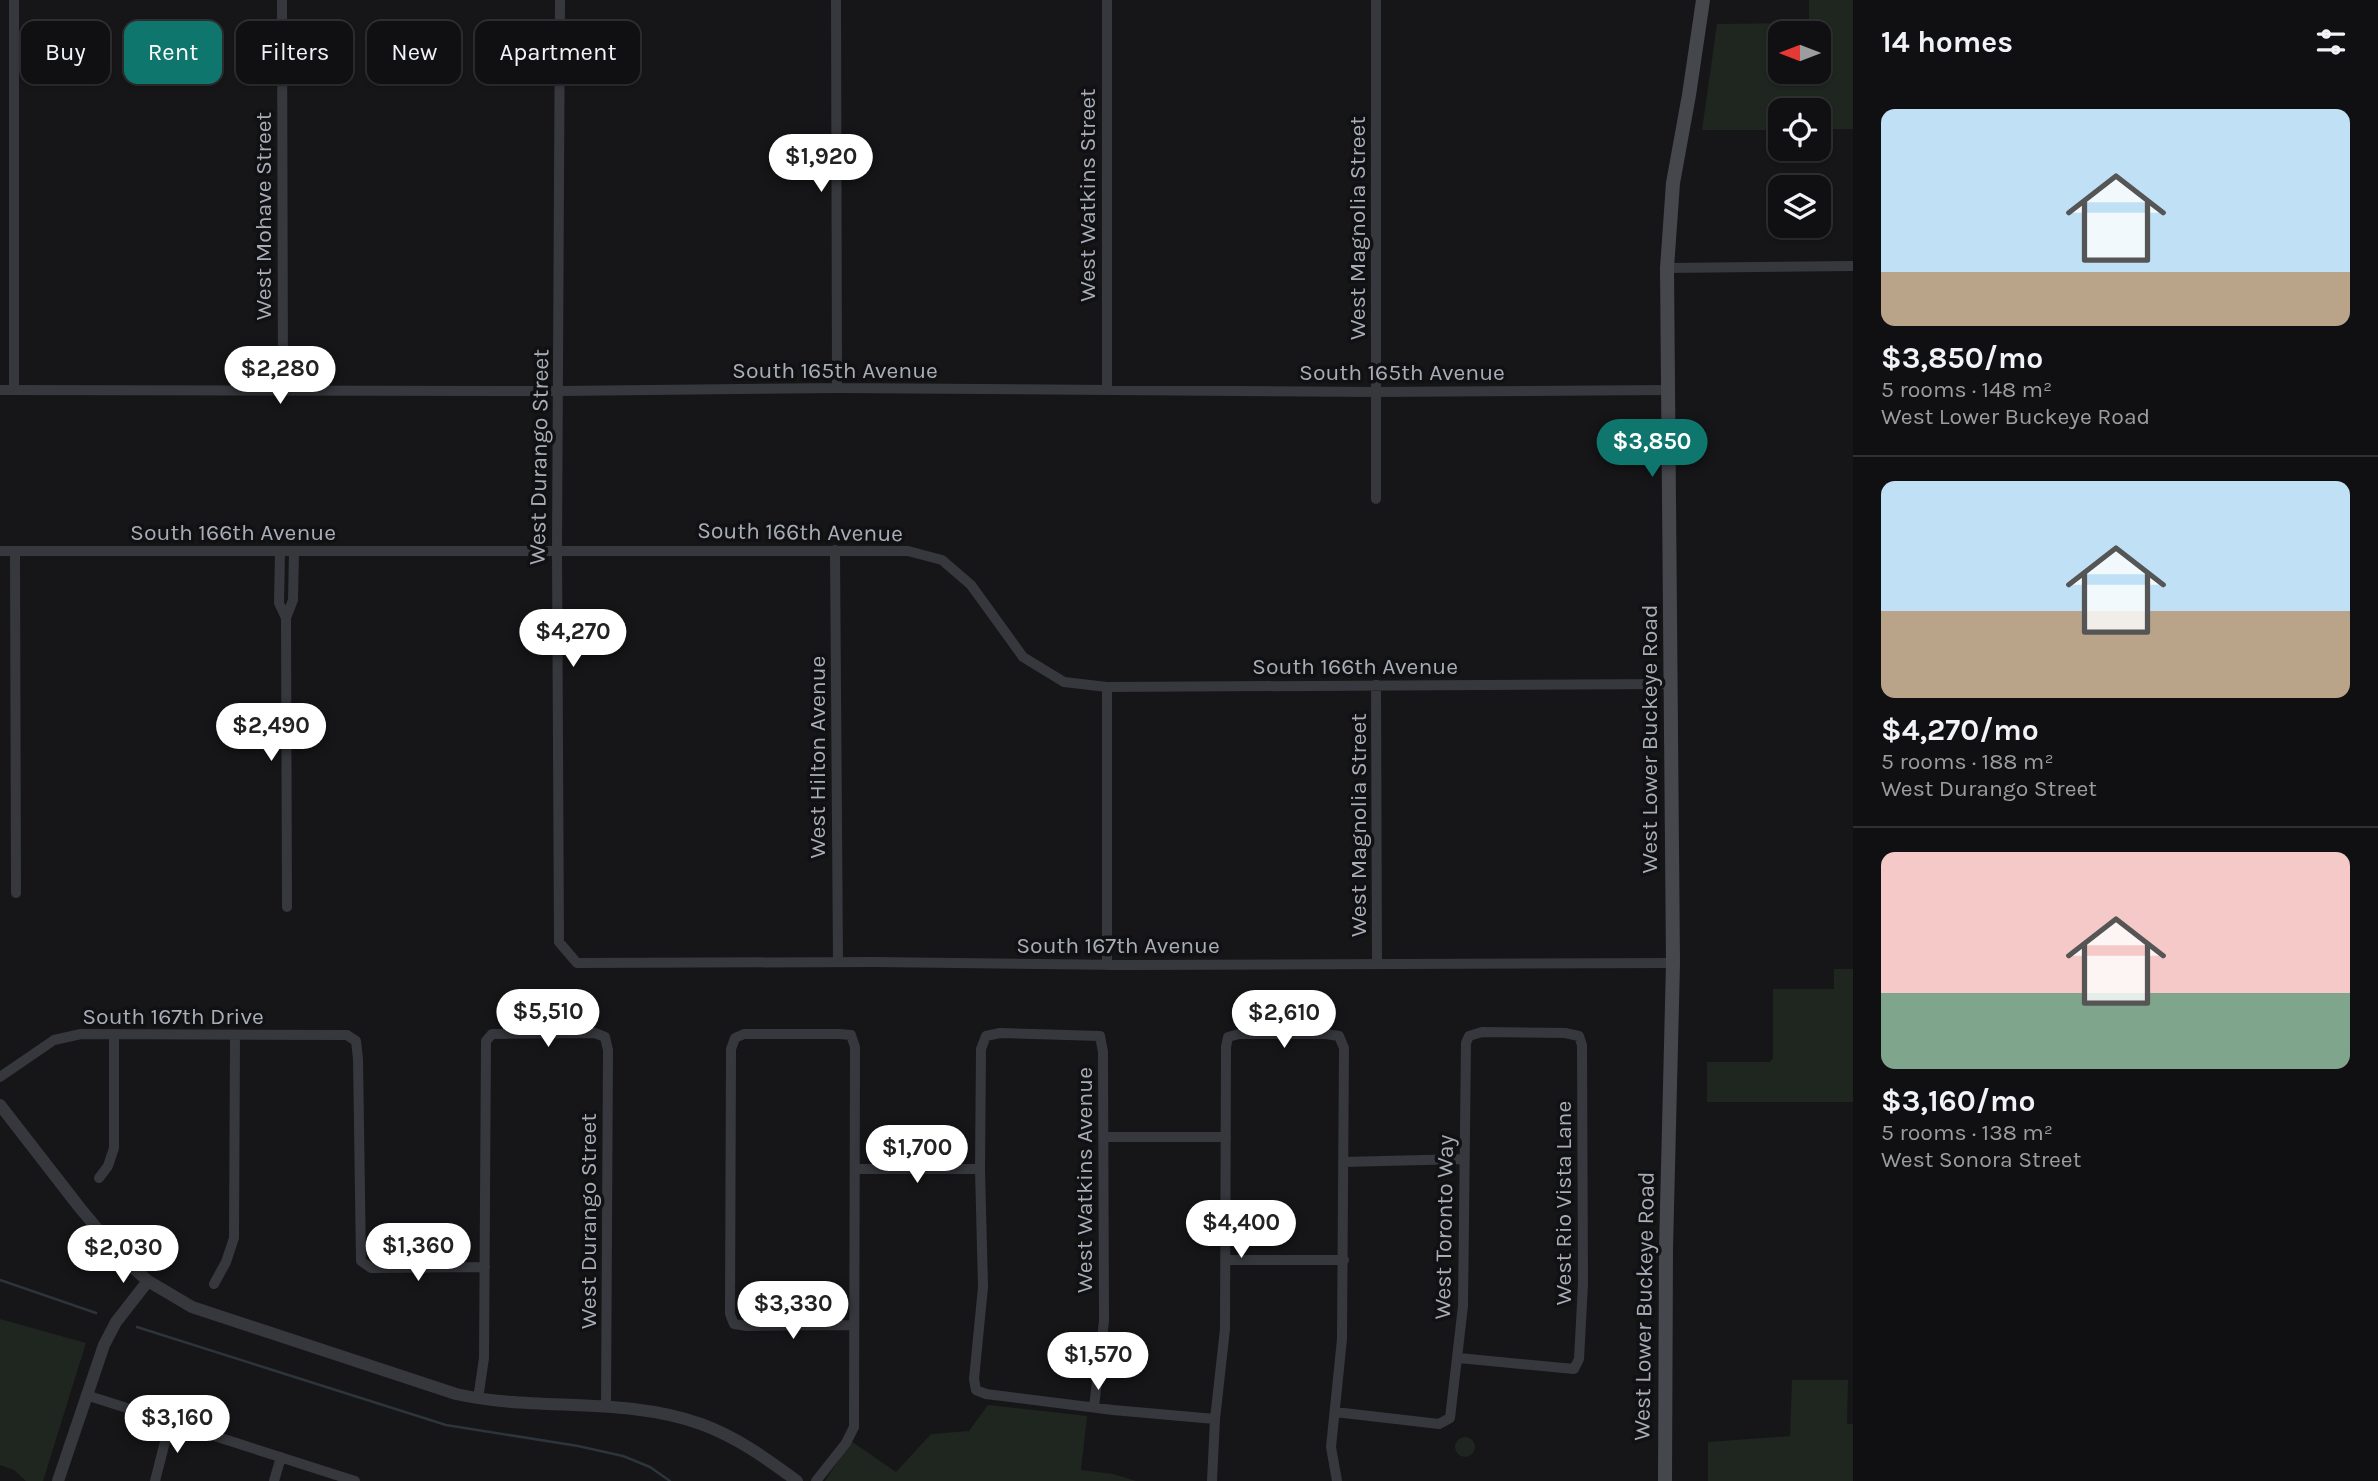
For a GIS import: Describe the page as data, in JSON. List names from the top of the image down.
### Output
{
  "streets": {
    "main road": ["West Lower Buckeye Road"],
    "street": [
      "West Watkins Street",
      "West Mohave Street",
      "West Magnolia Street",
      "South 165th Avenue",
      "West Durango Street",
      "South 166th Avenue",
      "West Hilton Avenue",
      "South 167th Avenue",
      "South 167th Drive",
      "West Watkins Avenue",
      "West Rio Vista Lane",
      "West Toronto Way"
    ]
  },
  "crossings": [
    ["West Watkins Street", "South 165th Avenue"],
    ["West Mohave Street", "South 165th Avenue"],
    ["West Magnolia Street", "South 165th Avenue"],
    ["West Magnolia Street", "South 166th Avenue"],
    ["West Magnolia Street", "South 167th Avenue"],
    ["South 165th Avenue", "West Durango Street"],
    ["South 165th Avenue", "West Lower Buckeye Road"],
    ["West Durango Street", "South 166th Avenue"],
    ["West Durango Street", "South 167th Avenue"],
    ["West Durango Street", "South 167th Drive"],
    ["South 166th Avenue", "West Lower Buckeye Road"],
    ["South 166th Avenue", "West Hilton Avenue"],
    ["West Lower Buckeye Road", "South 167th Avenue"],
    ["West Hilton Avenue", "South 167th Avenue"],
    ["West Rio Vista Lane", "West Toronto Way"]
  ],
  "north": "left",
  "page": {
    "heading": "14 homes",
    "chip": [
      "Buy",
      "Rent",
      "Filters",
      "New",
      "Apartment"
    ],
    "list": [
      {
        "name": "$3,850/mo",
        "note": "5 rooms · 148 m² · West Lower Buckeye Road"
      },
      {
        "name": "$4,270/mo",
        "note": "5 rooms · 188 m² · West Durango Street"
      },
      {
        "name": "$3,160/mo",
        "note": "5 rooms · 138 m² · West Sonora Street"
      }
    ],
    "price": [
      "$1,920",
      "$2,280",
      "$3,850",
      "$4,270",
      "$2,490",
      "$5,510",
      "$2,610",
      "$1,700",
      "$4,400",
      "$1,360",
      "$2,030",
      "$3,330",
      "$1,570",
      "$3,160"
    ]
  }
}
